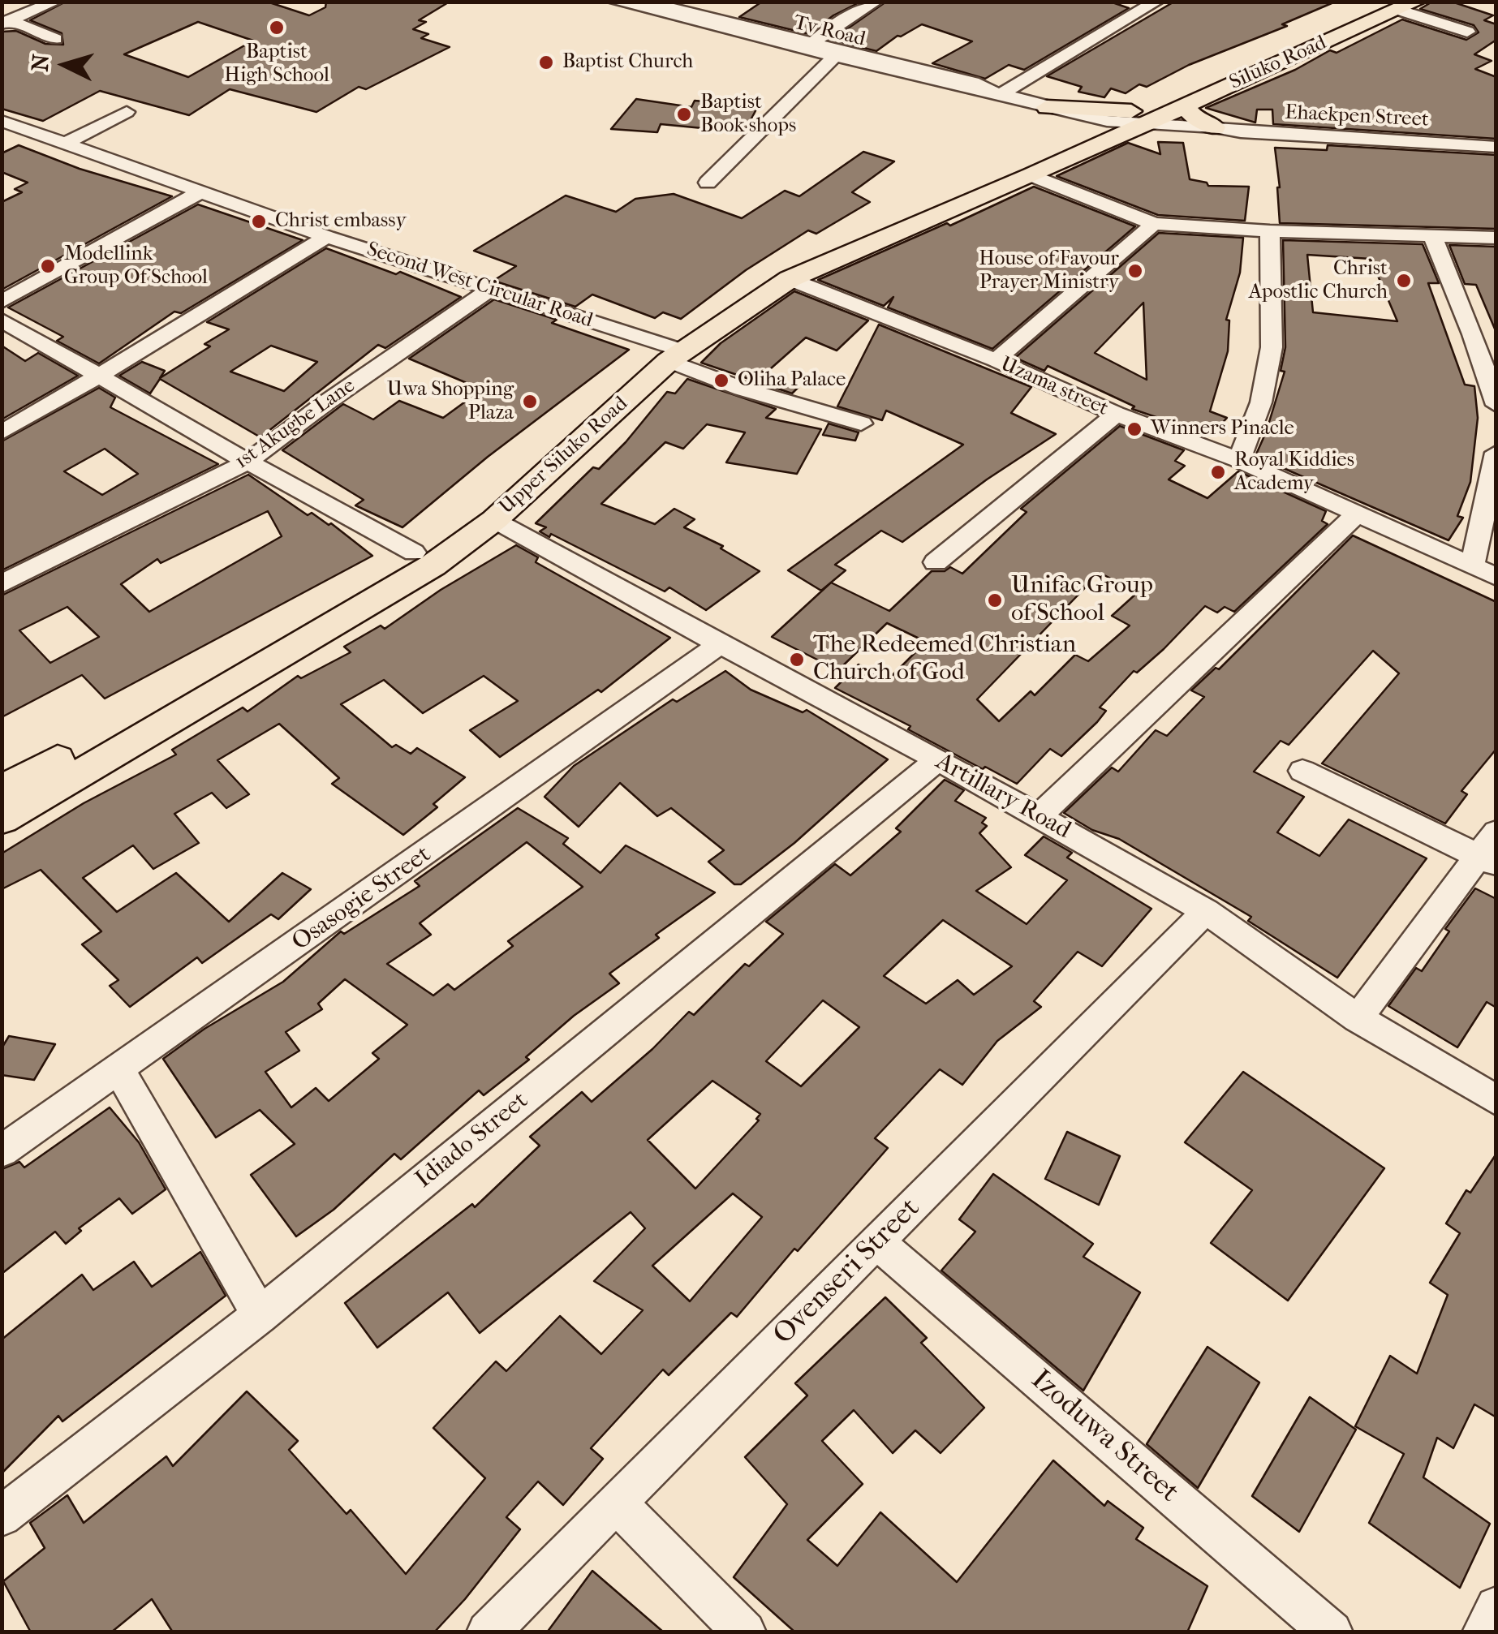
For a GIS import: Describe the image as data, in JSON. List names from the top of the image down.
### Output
{
  "streets": {
    "main road": ["Siluko Road", "Upper Siluko Road"],
    "street": [
      "Tv Road",
      "Ehaekpen Street",
      "Second West Circular Road",
      "Uzama street",
      "1st Akugbe Lane",
      "Artillary Road",
      "Osasogie Street",
      "Idiado Street",
      "Ovenseri Street",
      "Izoduwa Street"
    ]
  },
  "crossings": [
    ["Siluko Road", "Ehaekpen Street"],
    ["Siluko Road", "Upper Siluko Road"],
    ["Ehaekpen Street", "Upper Siluko Road"],
    ["Second West Circular Road", "1st Akugbe Lane"],
    ["Second West Circular Road", "Upper Siluko Road"],
    ["Uzama street", "Upper Siluko Road"],
    ["Upper Siluko Road", "Artillary Road"],
    ["Artillary Road", "Osasogie Street"],
    ["Artillary Road", "Idiado Street"],
    ["Artillary Road", "Ovenseri Street"],
    ["Ovenseri Street", "Izoduwa Street"]
  ],
  "places": [
    "Baptist High School",
    "Baptist Church",
    "Baptist Book shops",
    "Christ embassy",
    "Modellink Group Of School",
    "House of Favour Prayer Ministry",
    "Christ Apostlic Church",
    "Oliha Palace",
    "Uwa Shopping Plaza",
    "Winners Pinacle",
    "Royal Kiddies Academy",
    "Unifac Group of School",
    "The Redeemed Christian Church of God"
  ],
  "north": "left"
}
